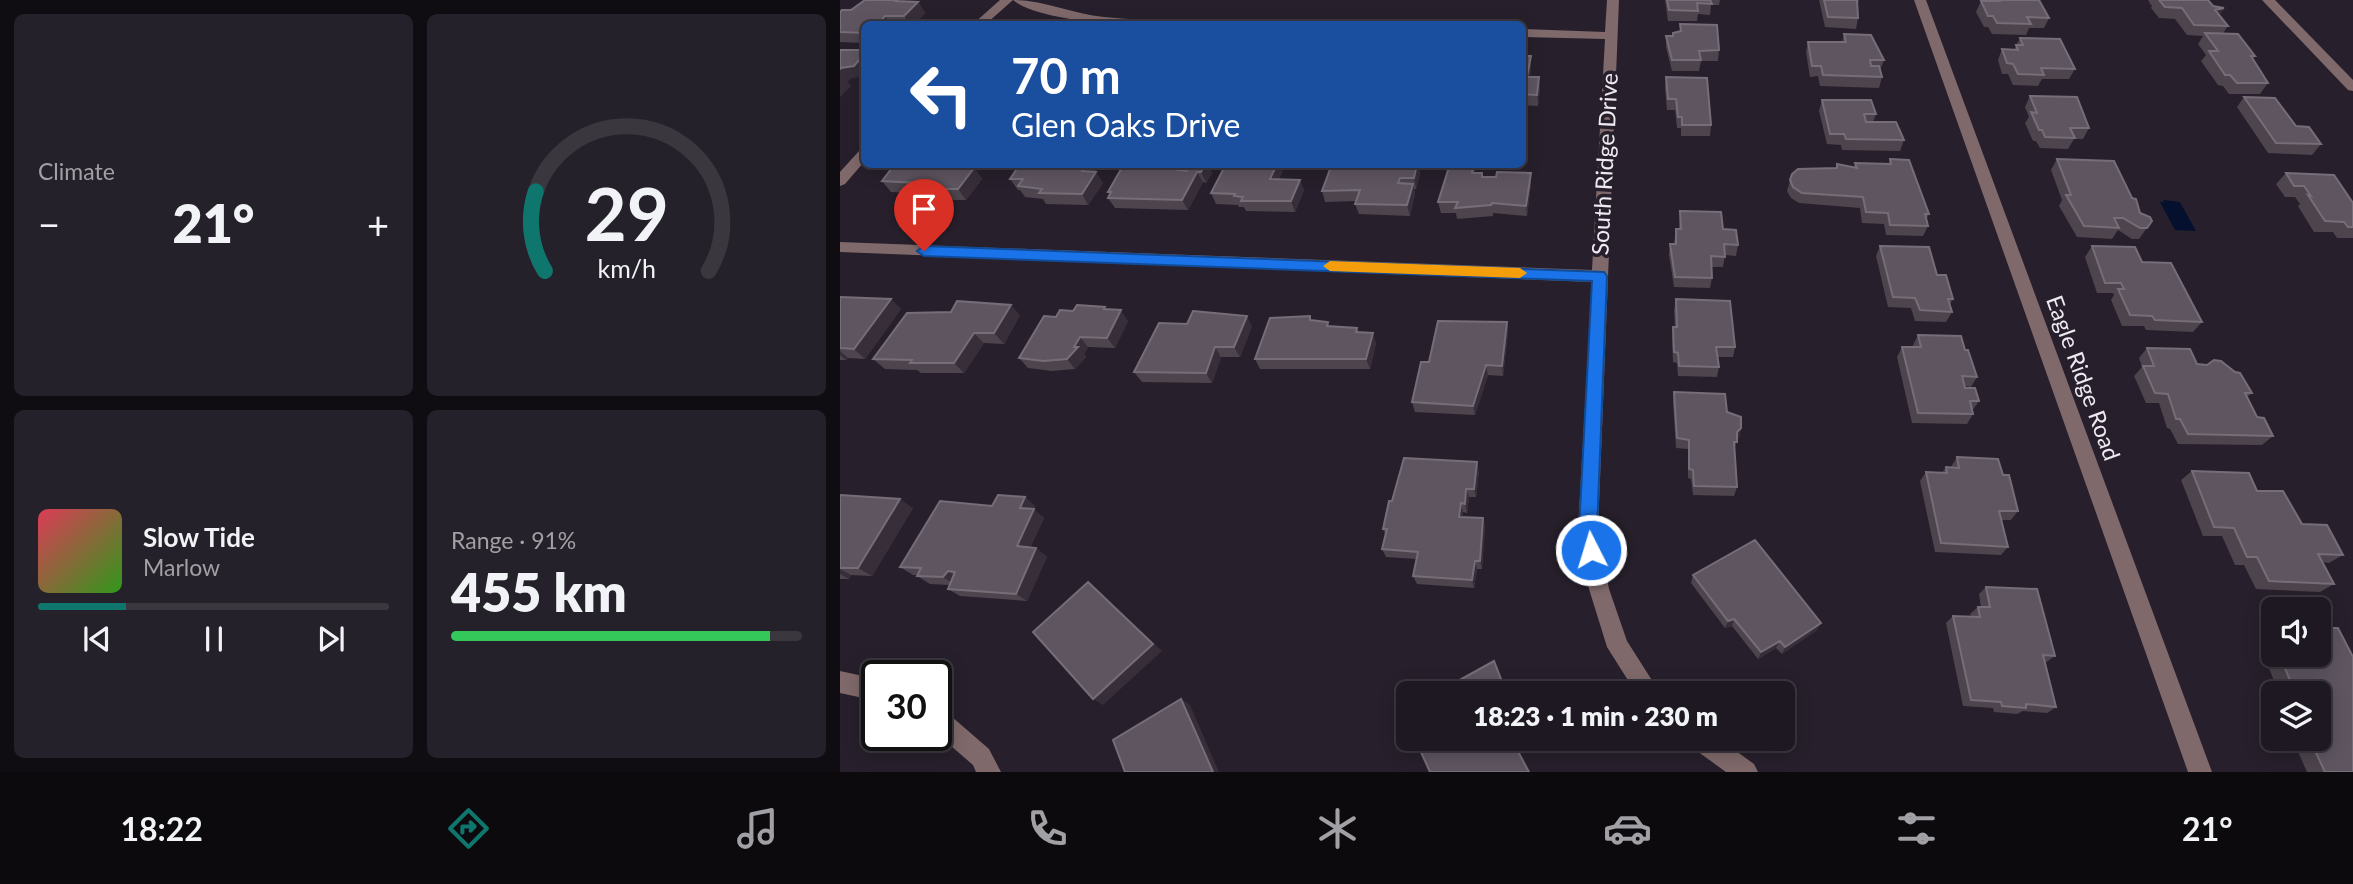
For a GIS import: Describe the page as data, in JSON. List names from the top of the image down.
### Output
{
  "streets": {
    "street": ["South Ridge Drive", "Eagle Ridge Road"]
  },
  "page": {
    "tile": [
      "Climate",
      ["Range · 91%", "455 km"]
    ],
    "turn": ["70 m", "Glen Oaks Drive"],
    "heat": ["−", "21°", "+"],
    "song": ["Slow Tide", "Marlow"],
    "limit": "30",
    "trip": "18:23 · 1 min · 230 m",
    "tabs": ["18:22", "21°"],
    "gauge": ["29", "km/h"]
  }
}
